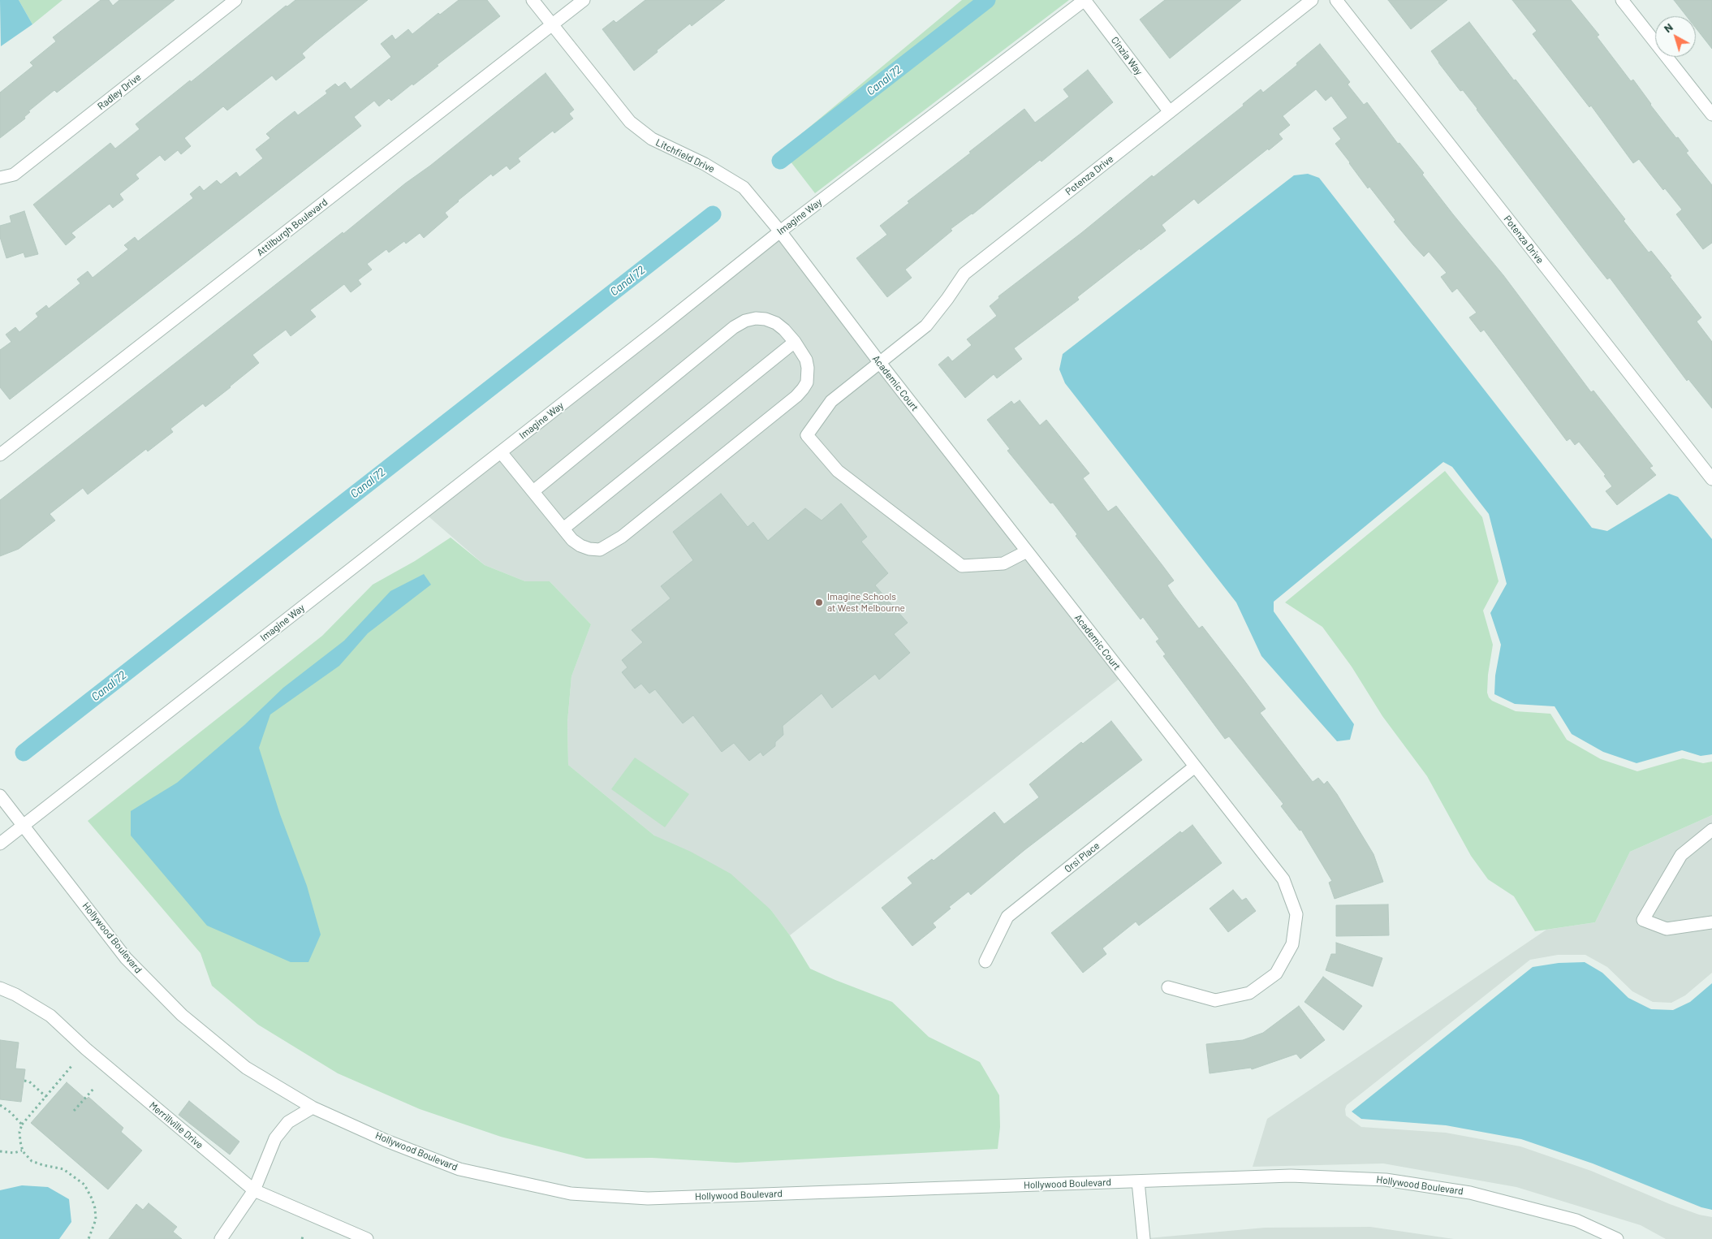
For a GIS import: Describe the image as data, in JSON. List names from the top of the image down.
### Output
{
  "streets": {
    "street": [
      "Cinzia Way",
      "Radley Drive",
      "Litchfield Drive",
      "Potenza Drive",
      "Imagine Way",
      "Attilburgh Boulevard",
      "Academic Court",
      "Orsi Place",
      "Hollywood Boulevard",
      "Merrillville Drive"
    ]
  },
  "crossings": [
    ["Cinzia Way", "Potenza Drive"],
    ["Cinzia Way", "Imagine Way"],
    ["Litchfield Drive", "Imagine Way"],
    ["Litchfield Drive", "Attilburgh Boulevard"],
    ["Litchfield Drive", "Academic Court"],
    ["Potenza Drive", "Academic Court"],
    ["Imagine Way", "Academic Court"],
    ["Imagine Way", "Hollywood Boulevard"],
    ["Academic Court", "Orsi Place"]
  ],
  "water": ["Canal 72"],
  "places": ["Imagine Schools at West Melbourne"],
  "north": "top left"
}
